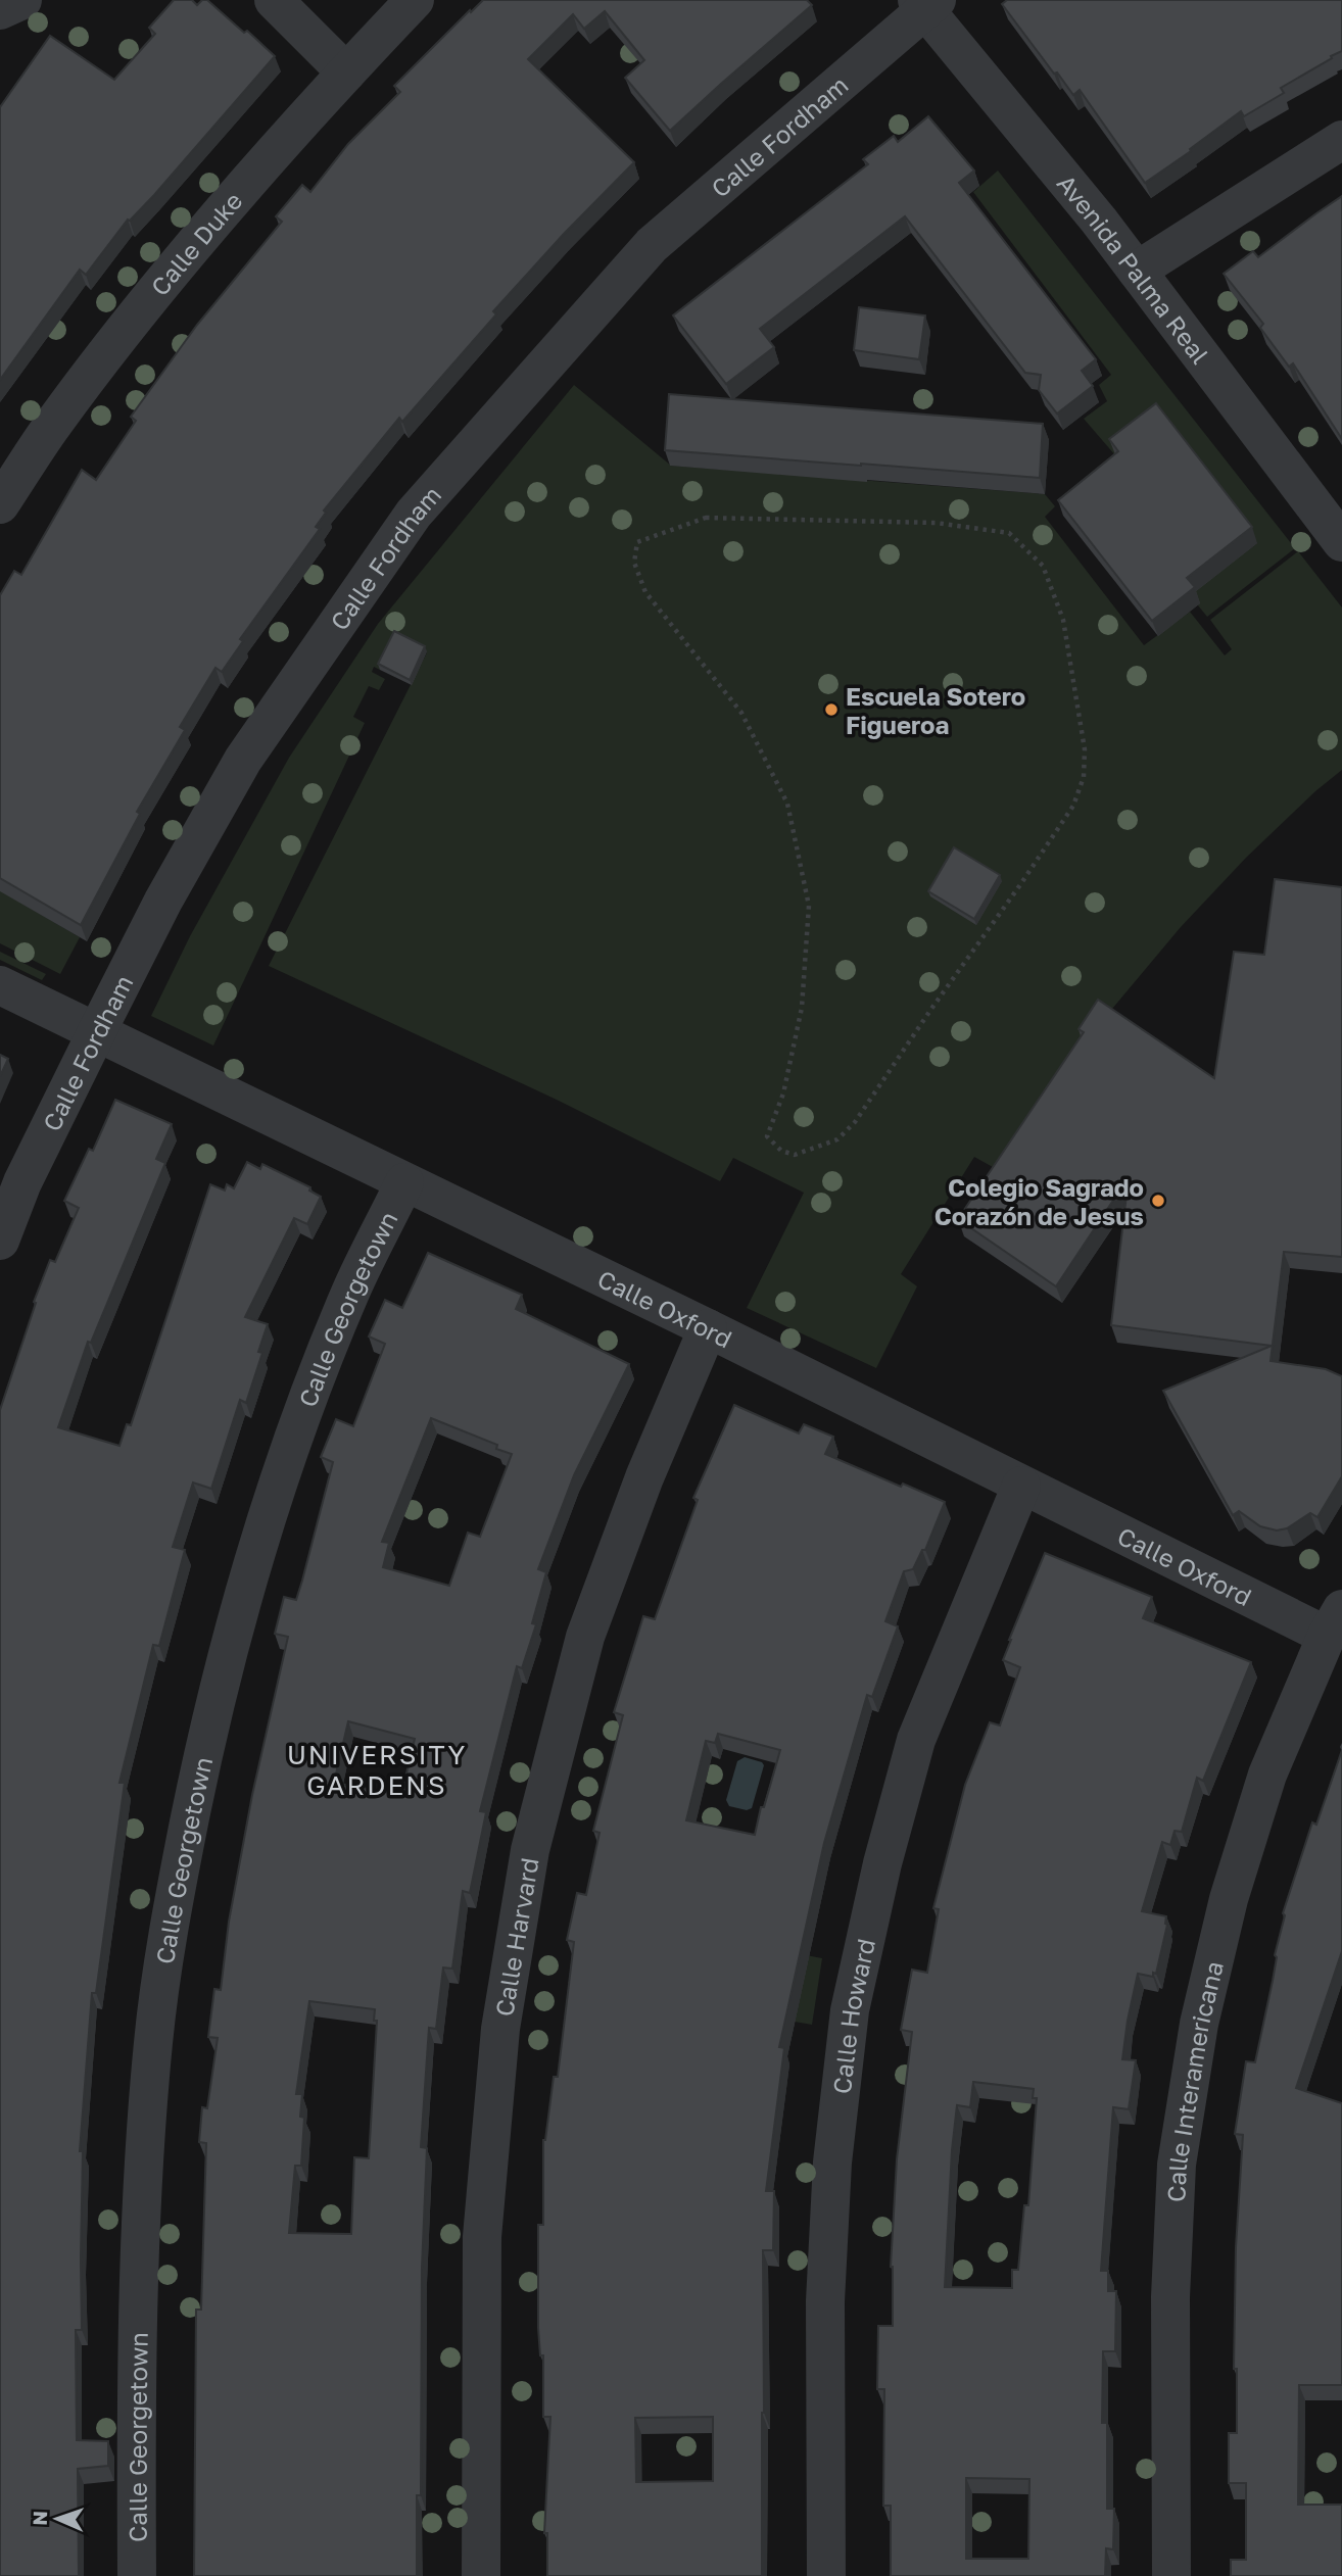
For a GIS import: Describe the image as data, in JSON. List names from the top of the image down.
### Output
{
  "streets": {
    "street": [
      "Calle Fordham",
      "Calle Duke",
      "Avenida Palma Real",
      "Calle Oxford",
      "Calle Georgetown",
      "Calle Harvard",
      "Calle Howard",
      "Calle Interamericana"
    ]
  },
  "crossings": [
    ["Calle Fordham", "Avenida Palma Real"],
    ["Calle Fordham", "Calle Oxford"],
    ["Calle Oxford", "Calle Georgetown"],
    ["Calle Oxford", "Calle Harvard"],
    ["Calle Oxford", "Calle Howard"],
    ["Calle Oxford", "Calle Interamericana"]
  ],
  "districts": ["UNIVERSITY GARDENS"],
  "places": ["Escuela Sotero Figueroa", "Colegio Sagrado Corazón de Jesus"],
  "north": "left"
}
